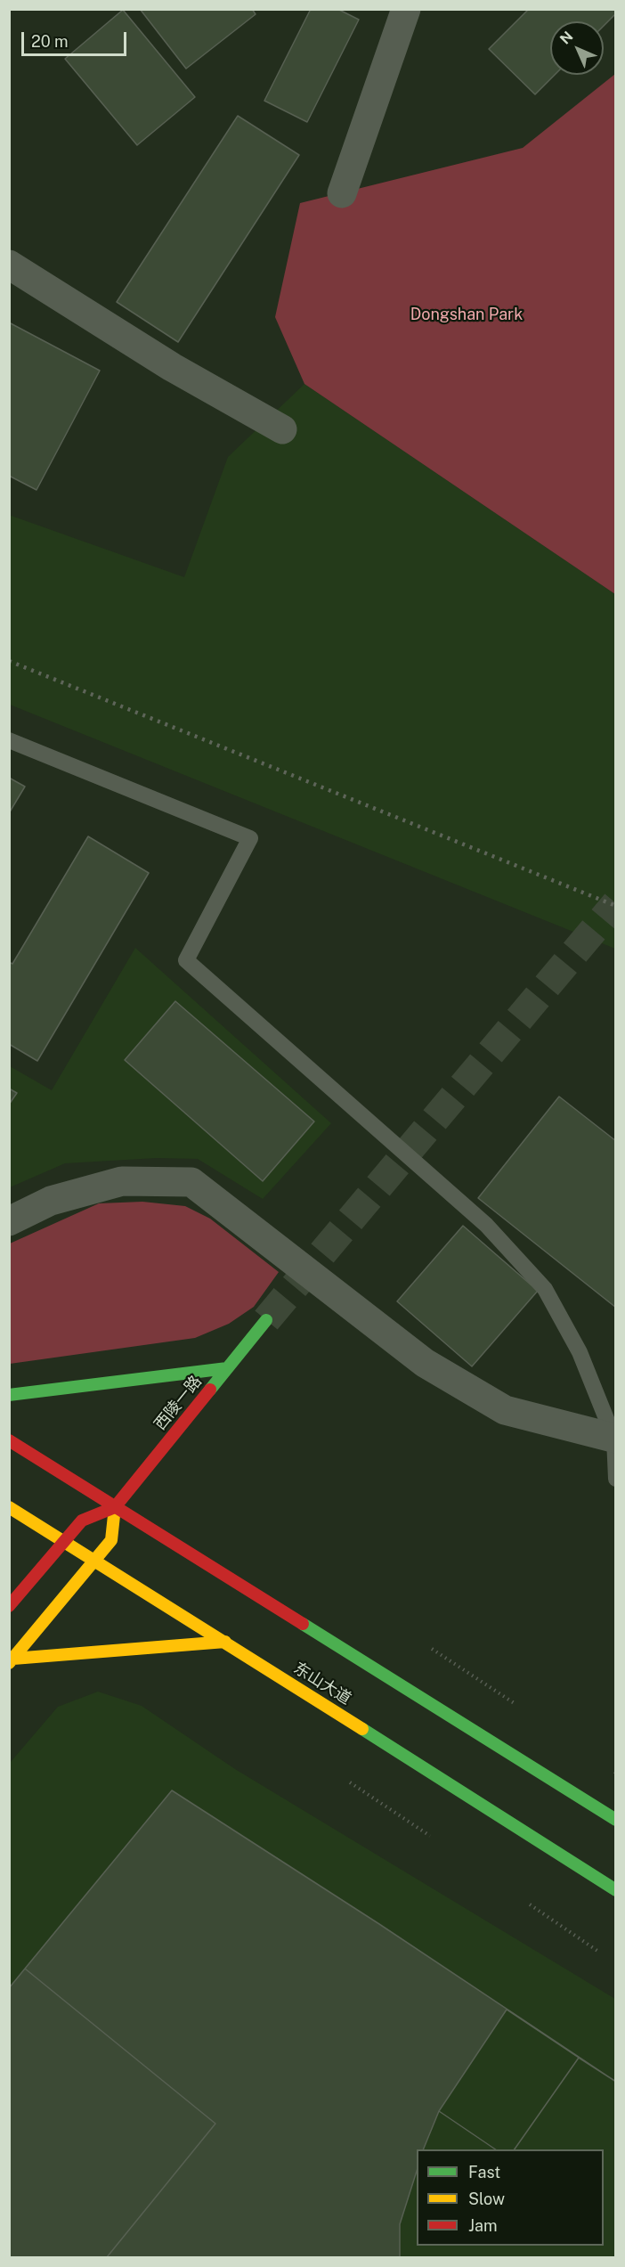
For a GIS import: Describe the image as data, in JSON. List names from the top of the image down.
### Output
{
  "streets": {
    "main road": ["西陵一路", "东山大道"]
  },
  "crossings": [
    ["西陵一路", "东山大道"]
  ],
  "parks": ["Dongshan Park"],
  "legend": ["Fast", "Slow", "Jam"],
  "scale_bar": "20 m",
  "north": "top left"
}
